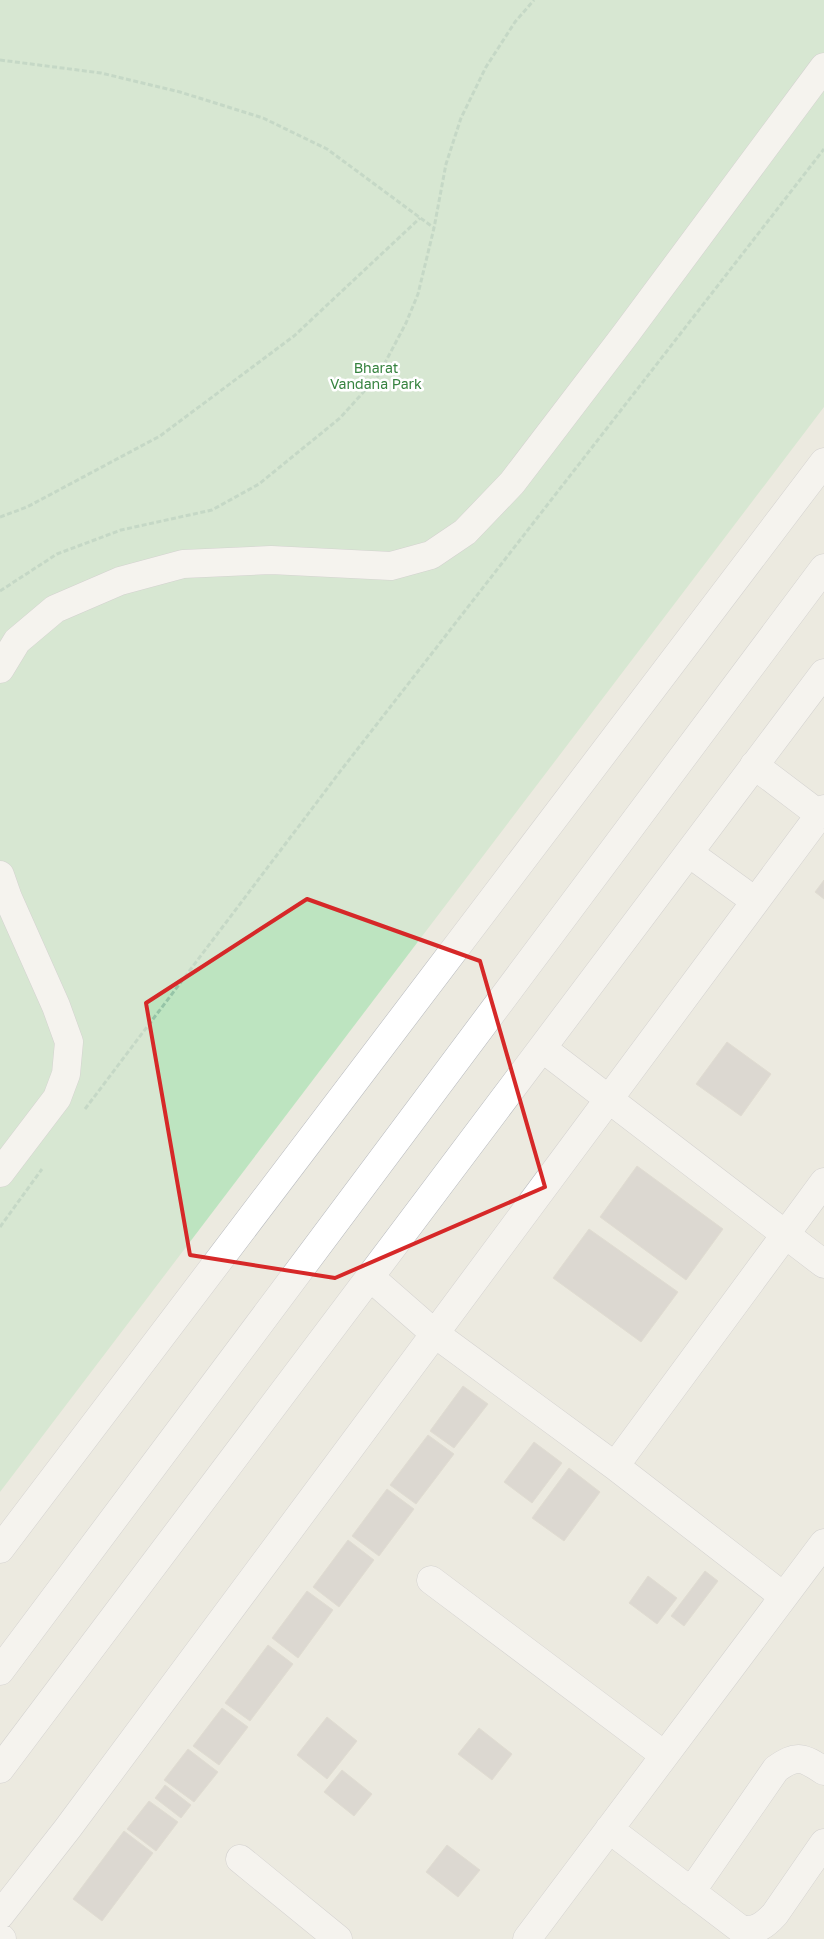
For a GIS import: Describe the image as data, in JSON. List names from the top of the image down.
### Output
{
  "parks": ["Bharat Vandana Park"]
}
